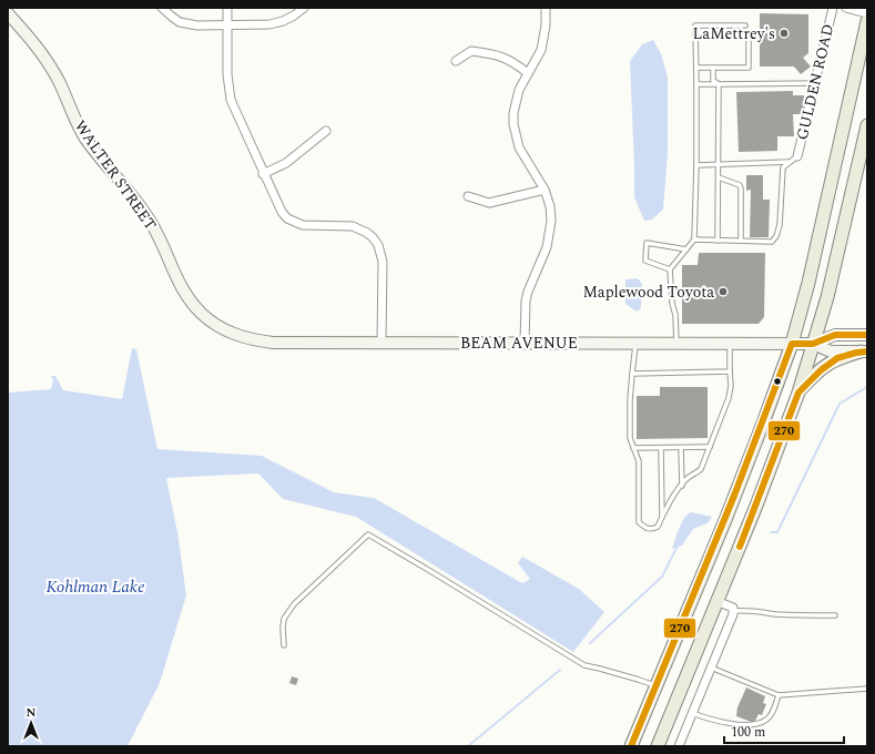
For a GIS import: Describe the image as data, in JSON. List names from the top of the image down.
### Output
{
  "streets": {
    "street": ["GULDEN ROAD", "WALTER STREET", "BEAM AVENUE"]
  },
  "crossings": [
    ["WALTER STREET", "BEAM AVENUE"]
  ],
  "water": ["Kohlman Lake"],
  "places": ["LaMettrey's", "Maplewood Toyota"],
  "lines": ["transit line 270"],
  "scale_bar": "100 m",
  "north": "top"
}
